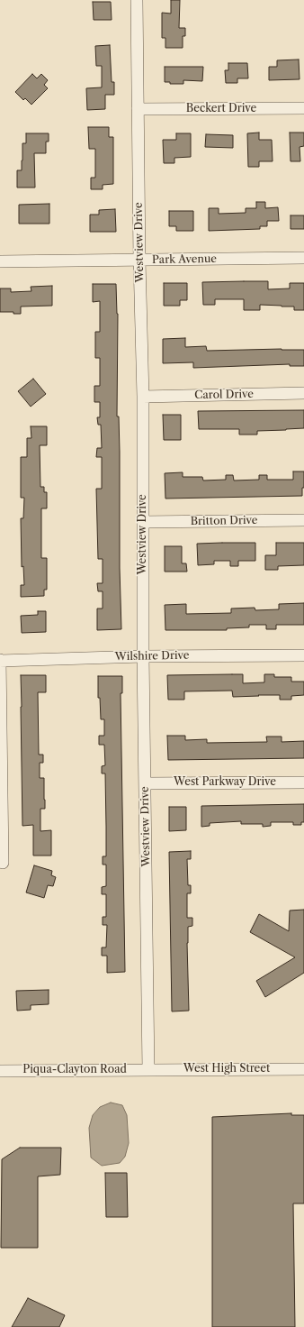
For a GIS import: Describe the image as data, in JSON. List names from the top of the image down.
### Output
{
  "streets": {
    "street": [
      "Beckert Drive",
      "Westview Drive",
      "Park Avenue",
      "Carol Drive",
      "Britton Drive",
      "Wilshire Drive",
      "West Parkway Drive",
      "West High Street",
      "Piqua-Clayton Road"
    ]
  },
  "crossings": [
    ["Beckert Drive", "Westview Drive"],
    ["Westview Drive", "Park Avenue"],
    ["Westview Drive", "Carol Drive"],
    ["Westview Drive", "Britton Drive"],
    ["Westview Drive", "Wilshire Drive"],
    ["Westview Drive", "West Parkway Drive"],
    ["Westview Drive", "West High Street"],
    ["Westview Drive", "Piqua-Clayton Road"],
    ["West High Street", "Piqua-Clayton Road"]
  ]
}
